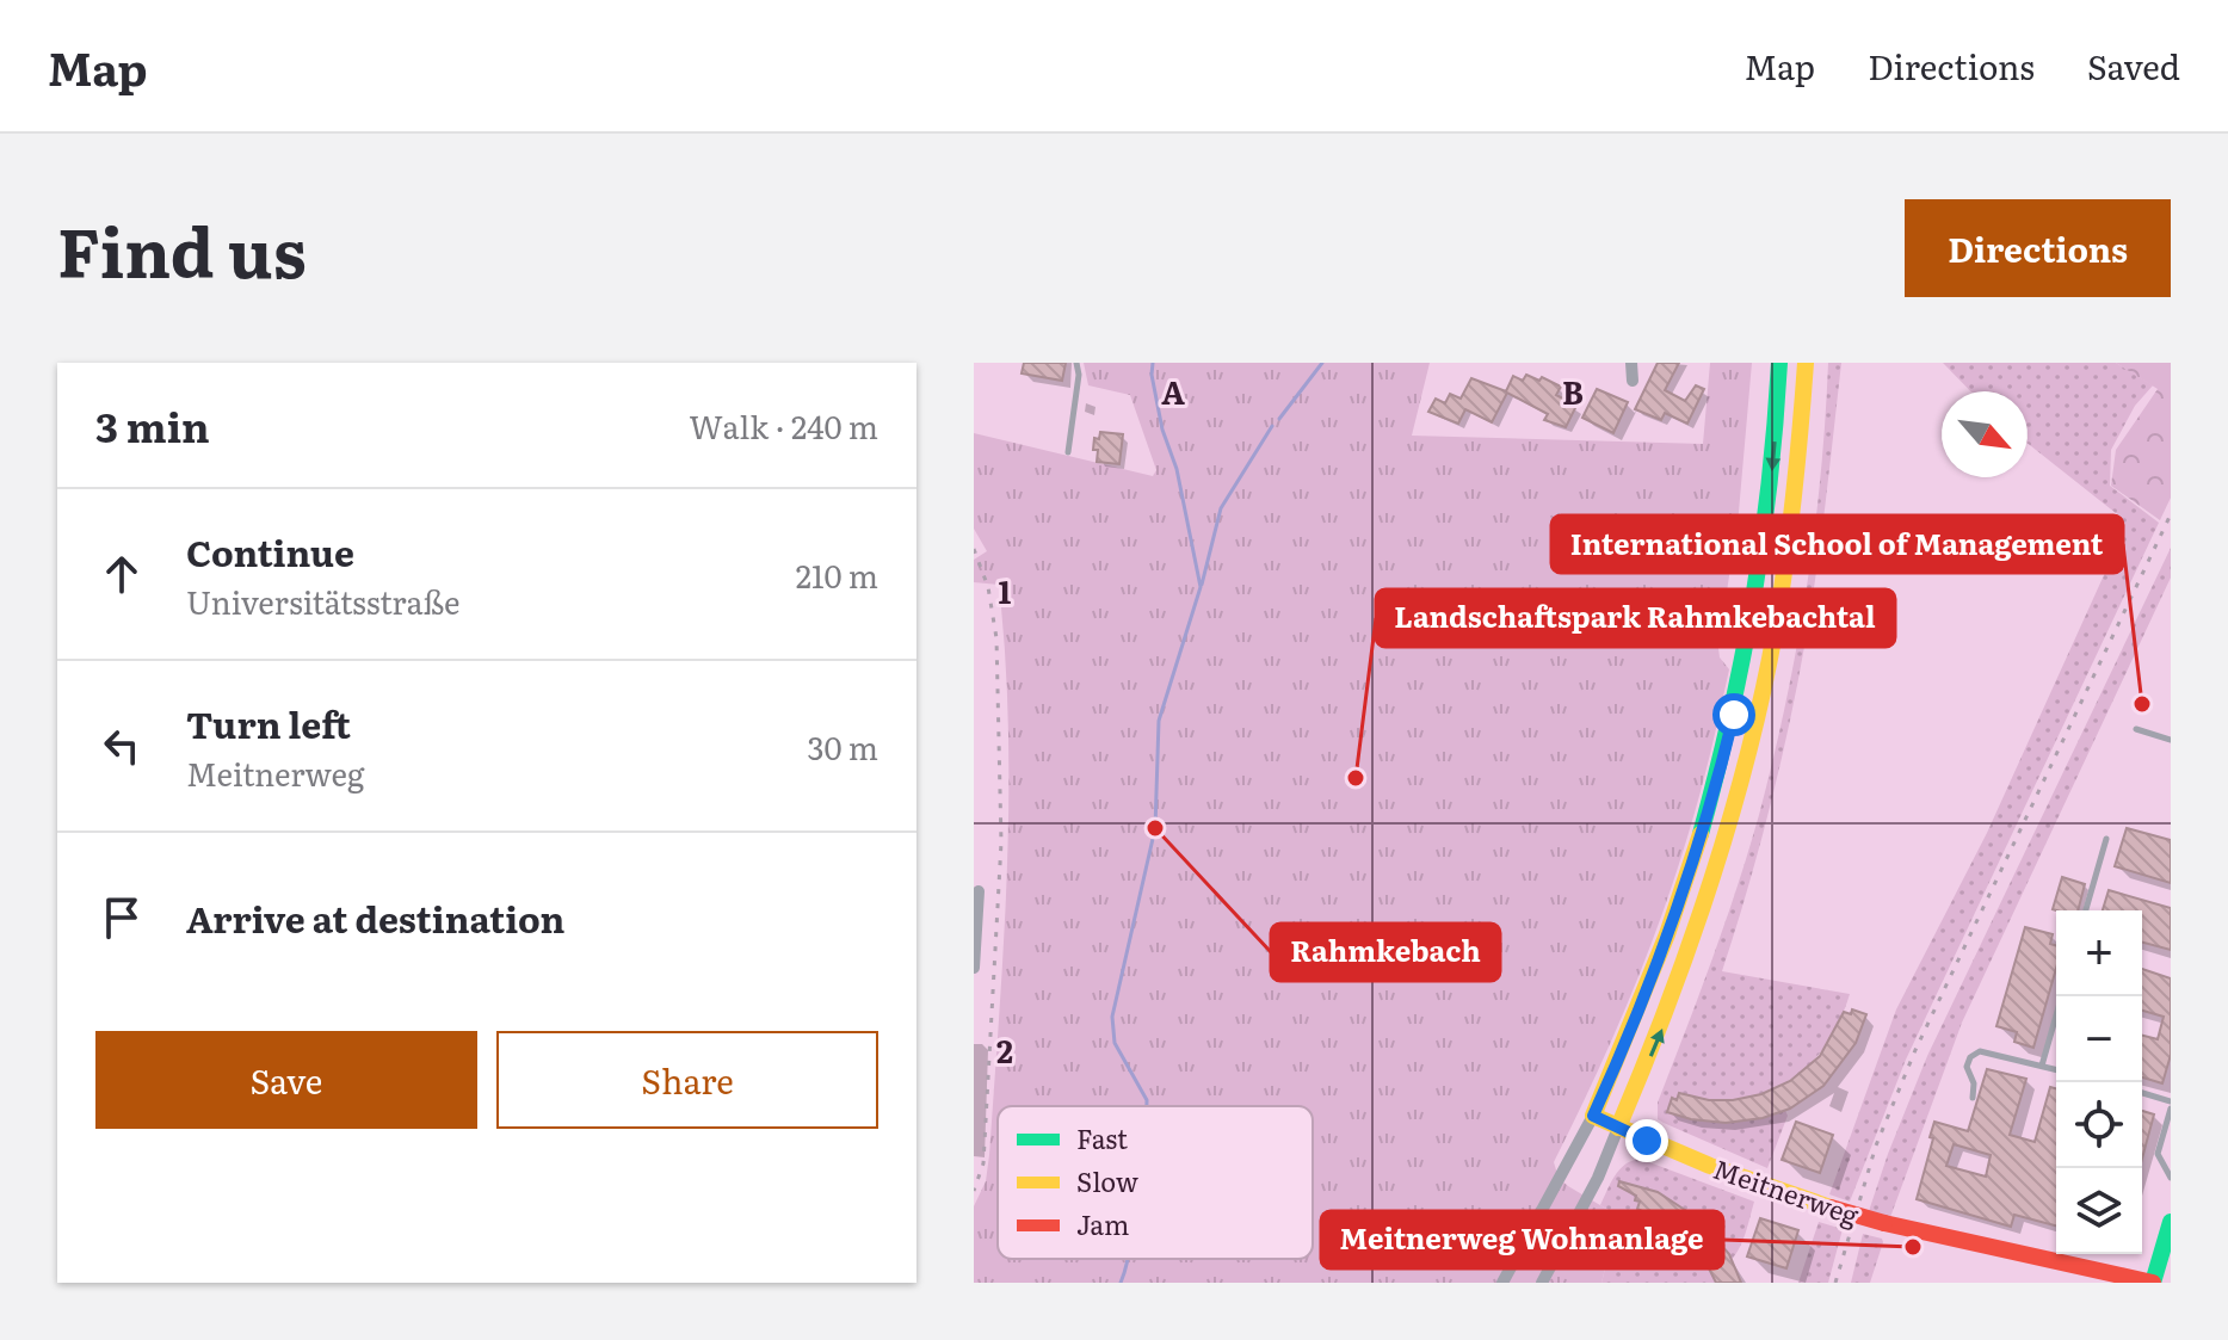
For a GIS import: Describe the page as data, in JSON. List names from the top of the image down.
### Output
{
  "streets": {
    "street": ["Meitnerweg"]
  },
  "places": [
    "International School of Management",
    "Landschaftspark Rahmkebachtal",
    "Rahmkebach",
    "Meitnerweg Wohnanlage"
  ],
  "legend": ["Fast", "Slow", "Jam"],
  "north": "bottom right",
  "page": {
    "header": "Map",
    "nav": ["Map", "Directions", "Saved"],
    "title": "Find us",
    "buttons": [
      "Directions",
      ["Save", "Share"]
    ],
    "heading": ["3 min", "Walk · 240 m"],
    "list": [
      ["Continue", "Universitätsstraße", "210 m"],
      ["Turn left", "Meitnerweg", "30 m"],
      "Arrive at destination"
    ],
    "map_buttons": ["+", "−"]
  },
  "grid": {
    "columns": ["A", "B"],
    "rows": ["1", "2"]
  }
}
